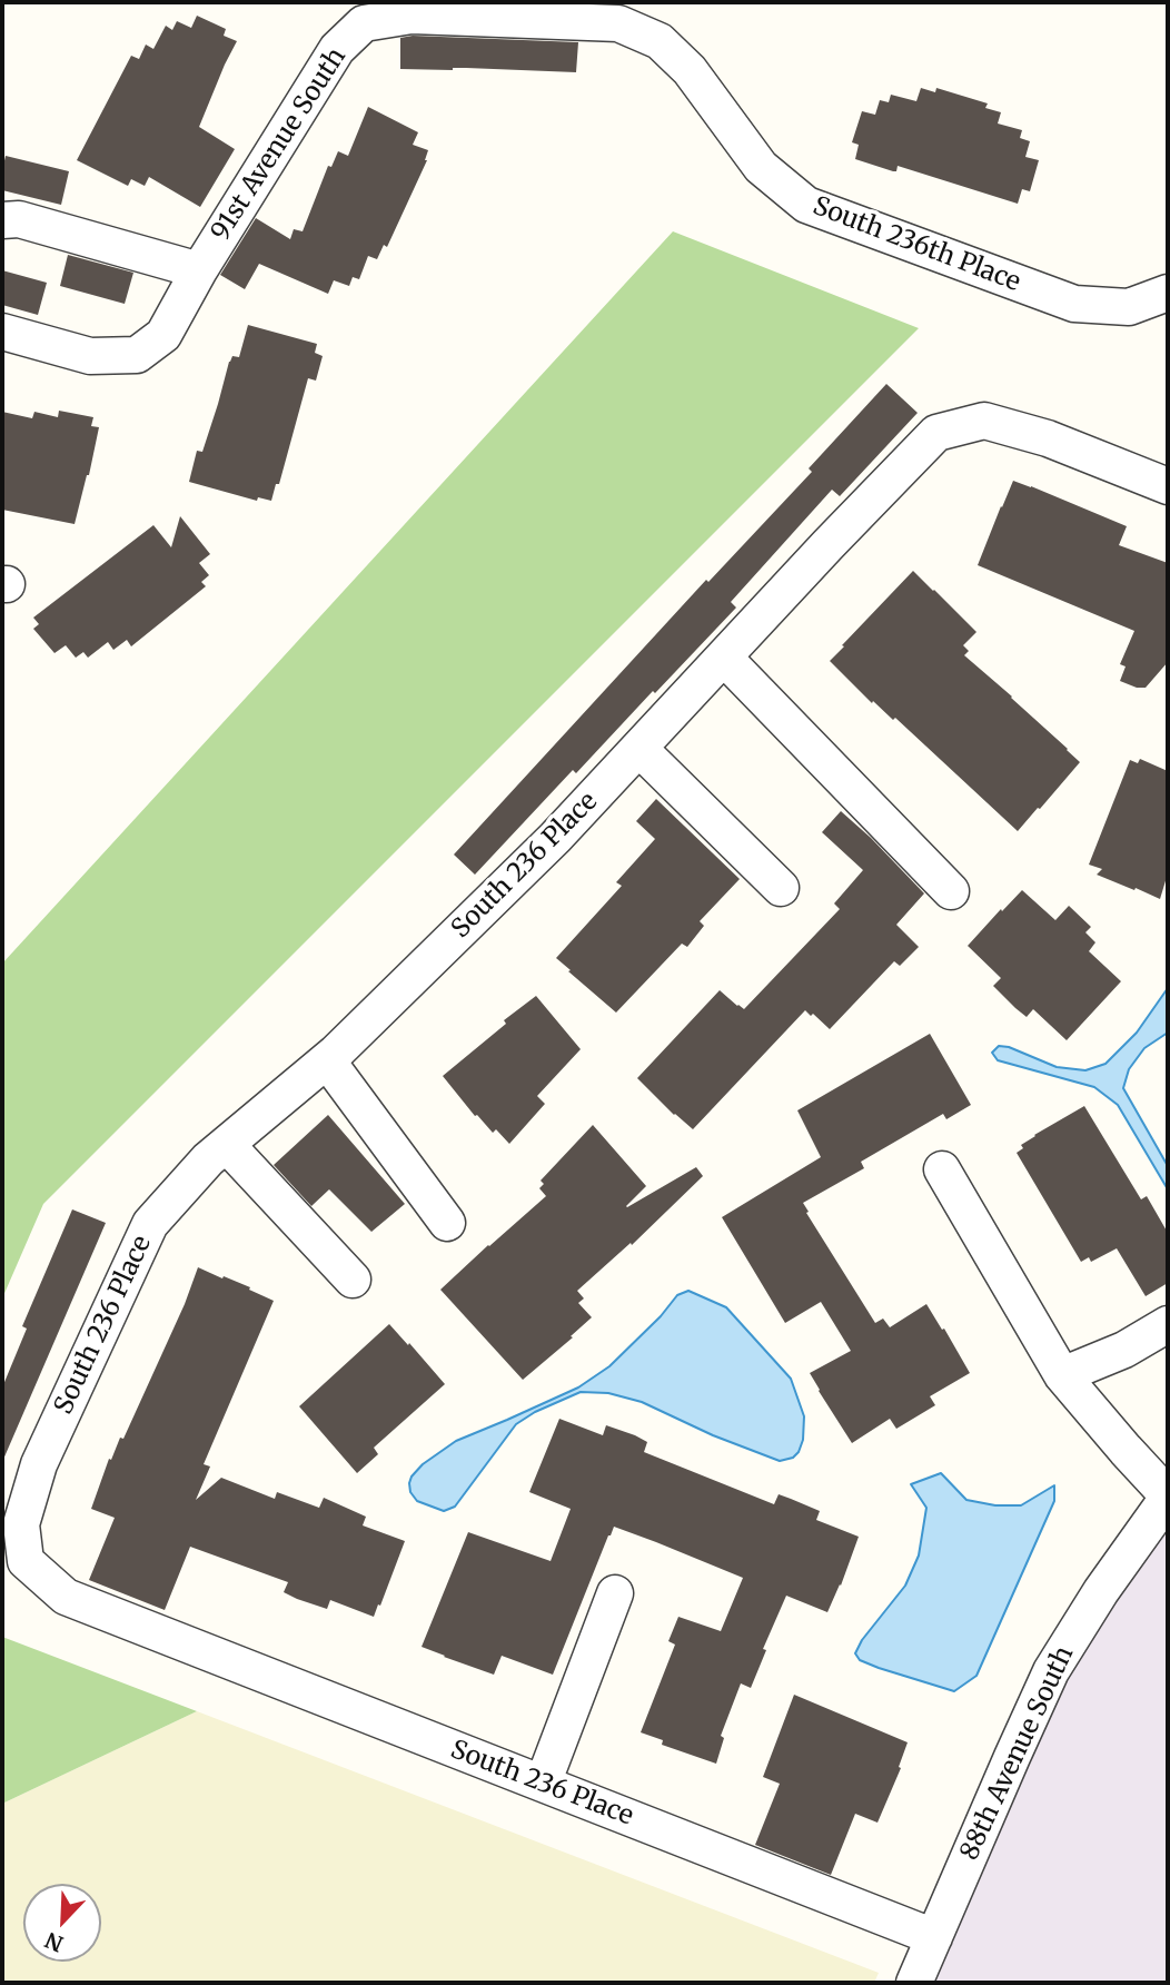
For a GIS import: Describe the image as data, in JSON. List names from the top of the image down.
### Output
{
  "streets": {
    "street": [
      "91st Avenue South",
      "South 236th Place",
      "South 236 Place",
      "88th Avenue South"
    ]
  },
  "crossings": [
    ["91st Avenue South", "South 236th Place"],
    ["South 236 Place", "88th Avenue South"]
  ],
  "north": "bottom left"
}
